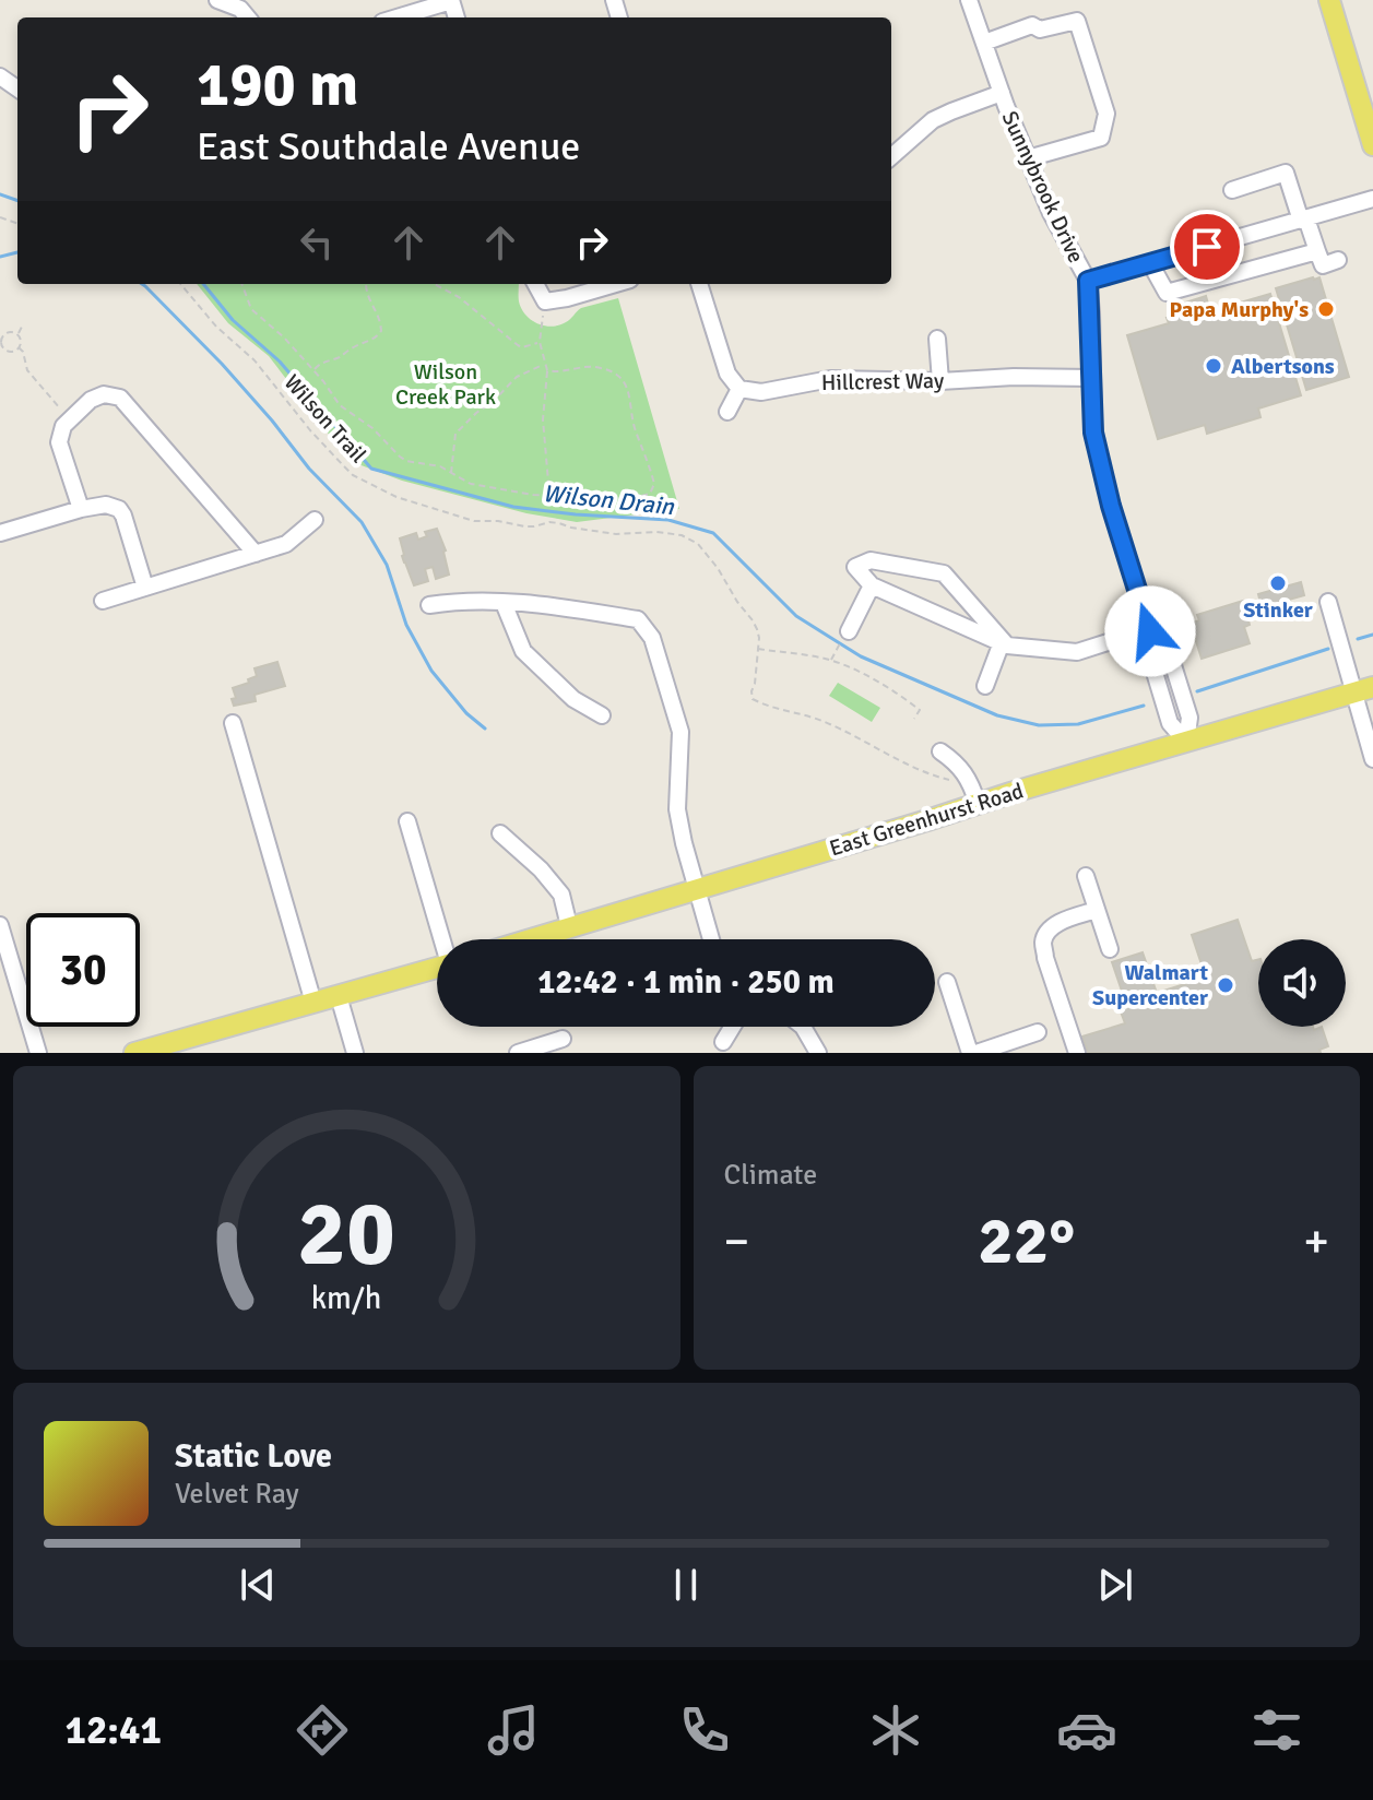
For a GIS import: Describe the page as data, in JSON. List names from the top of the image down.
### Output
{
  "streets": {
    "main road": ["East Greenhurst Road"],
    "street": ["Sunnybrook Drive", "Hillcrest Way"],
    "path": ["Wilson Trail"]
  },
  "crossings": [
    ["Sunnybrook Drive", "Hillcrest Way"],
    ["Sunnybrook Drive", "East Greenhurst Road"],
    ["Wilson Trail", "East Greenhurst Road"]
  ],
  "water": ["Wilson Drain"],
  "parks": ["Wilson Creek Park"],
  "places": [
    "Papa Murphy's",
    "Albertsons",
    "Stinker",
    "Walmart Supercenter"
  ],
  "page": {
    "turn": ["190 m", "East Southdale Avenue"],
    "limit": "30",
    "trip": "12:42 · 1 min · 250 m",
    "tile": "Climate",
    "heat": ["−", "22°", "+"],
    "song": ["Static Love", "Velvet Ray"],
    "tabs": "12:41",
    "gauge": ["20", "km/h"]
  }
}
